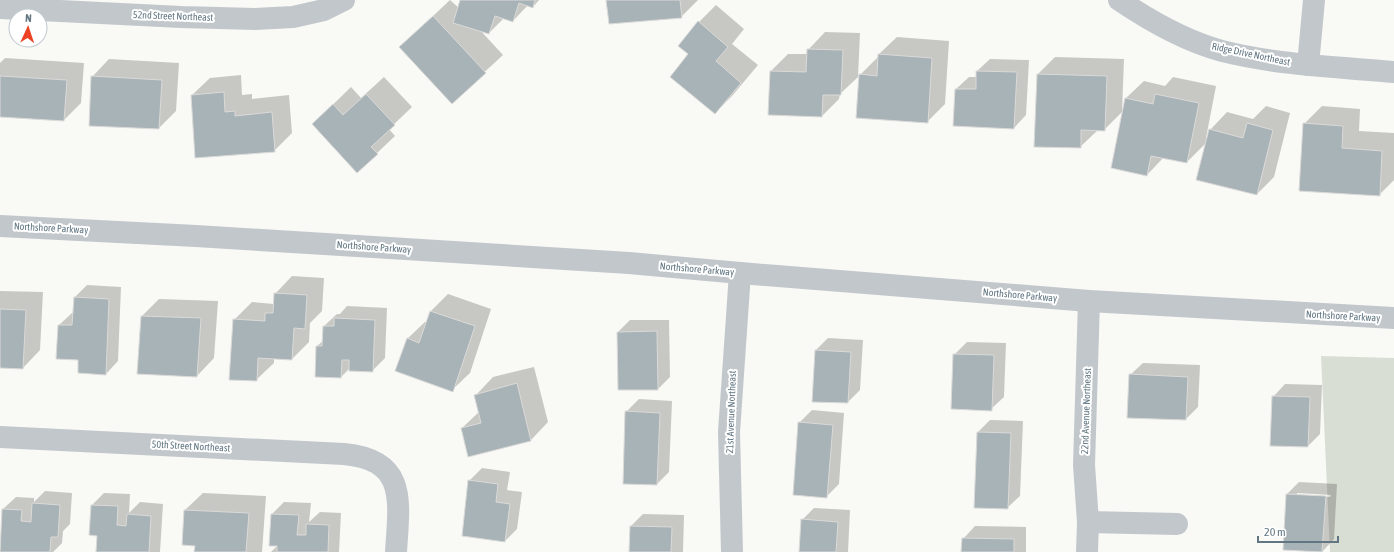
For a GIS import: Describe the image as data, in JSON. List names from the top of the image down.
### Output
{
  "streets": {
    "street": [
      "52nd Street Northeast",
      "Ridge Drive Northeast",
      "Northshore Parkway",
      "22nd Avenue Northeast",
      "21st Avenue Northeast",
      "50th Street Northeast"
    ]
  },
  "crossings": [
    ["Northshore Parkway", "22nd Avenue Northeast"],
    ["Northshore Parkway", "21st Avenue Northeast"]
  ],
  "scale_bar": "20 m",
  "north": "top"
}
